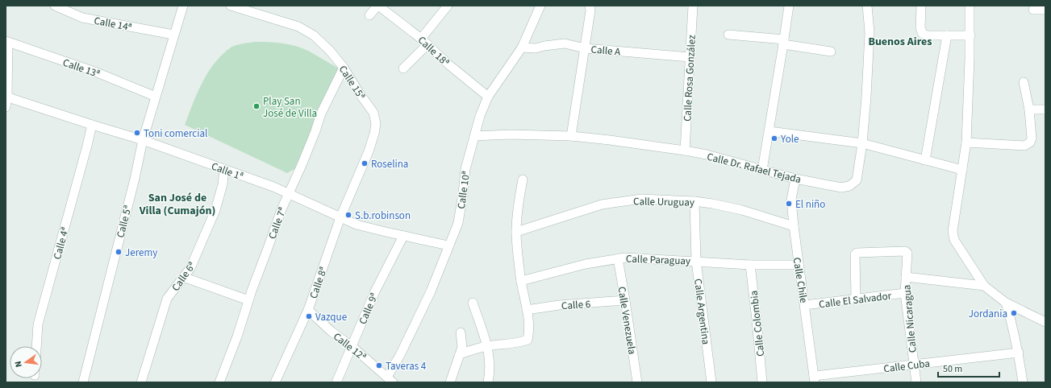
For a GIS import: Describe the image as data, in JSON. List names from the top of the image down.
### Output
{
  "streets": {
    "street": [
      "Calle 14ª",
      "Calle A",
      "Calle 18ª",
      "Calle 13ª",
      "Calle Rosa González",
      "Calle 15ª",
      "Calle Dr. Rafael Tejada",
      "Calle 1ª",
      "Calle 10ª",
      "Calle Uruguay",
      "Calle 5ª",
      "Calle 7ª",
      "Calle 4ª",
      "Calle Paraguay",
      "Calle 6ª",
      "Calle Chile",
      "Calle 8ª",
      "Calle El Salvador",
      "Calle 6",
      "Calle 9ª",
      "Calle Argentina",
      "Calle Nicaragua",
      "Calle Venezuela",
      "Calle Colombia",
      "Calle 12ª",
      "Calle Cuba"
    ]
  },
  "crossings": [
    ["Calle 14ª", "Calle 5ª"],
    ["Calle A", "Calle Rosa González"],
    ["Calle A", "Calle 10ª"],
    ["Calle 18ª", "Calle 10ª"],
    ["Calle 13ª", "Calle 5ª"],
    ["Calle Rosa González", "Calle Dr. Rafael Tejada"],
    ["Calle 15ª", "Calle 1ª"],
    ["Calle 15ª", "Calle 7ª"],
    ["Calle 15ª", "Calle 8ª"],
    ["Calle Dr. Rafael Tejada", "Calle 10ª"],
    ["Calle Dr. Rafael Tejada", "Calle Chile"],
    ["Calle 1ª", "Calle 10ª"],
    ["Calle 1ª", "Calle 5ª"],
    ["Calle 1ª", "Calle 7ª"],
    ["Calle 1ª", "Calle 4ª"],
    ["Calle 1ª", "Calle 6ª"],
    ["Calle 1ª", "Calle 8ª"],
    ["Calle 1ª", "Calle 9ª"],
    ["Calle 10ª", "Calle 12ª"],
    ["Calle Uruguay", "Calle Chile"],
    ["Calle Uruguay", "Calle Argentina"],
    ["Calle Paraguay", "Calle Chile"],
    ["Calle Paraguay", "Calle Argentina"],
    ["Calle Paraguay", "Calle Venezuela"],
    ["Calle Paraguay", "Calle Colombia"],
    ["Calle Chile", "Calle El Salvador"],
    ["Calle Chile", "Calle Cuba"],
    ["Calle 8ª", "Calle 12ª"],
    ["Calle El Salvador", "Calle Nicaragua"],
    ["Calle 6", "Calle Venezuela"],
    ["Calle 9ª", "Calle 12ª"],
    ["Calle Nicaragua", "Calle Cuba"]
  ],
  "districts": ["Buenos Aires", "San José de Villa (Cumajón)"],
  "places": [
    "Play San José de Villa",
    "Toni comercial",
    "Yole",
    "Roselina",
    "El niño",
    "S.b.robinson",
    "Jeremy",
    "Jordania",
    "Vazque",
    "Taveras 4"
  ],
  "scale_bar": "50 m",
  "north": "left"
}
